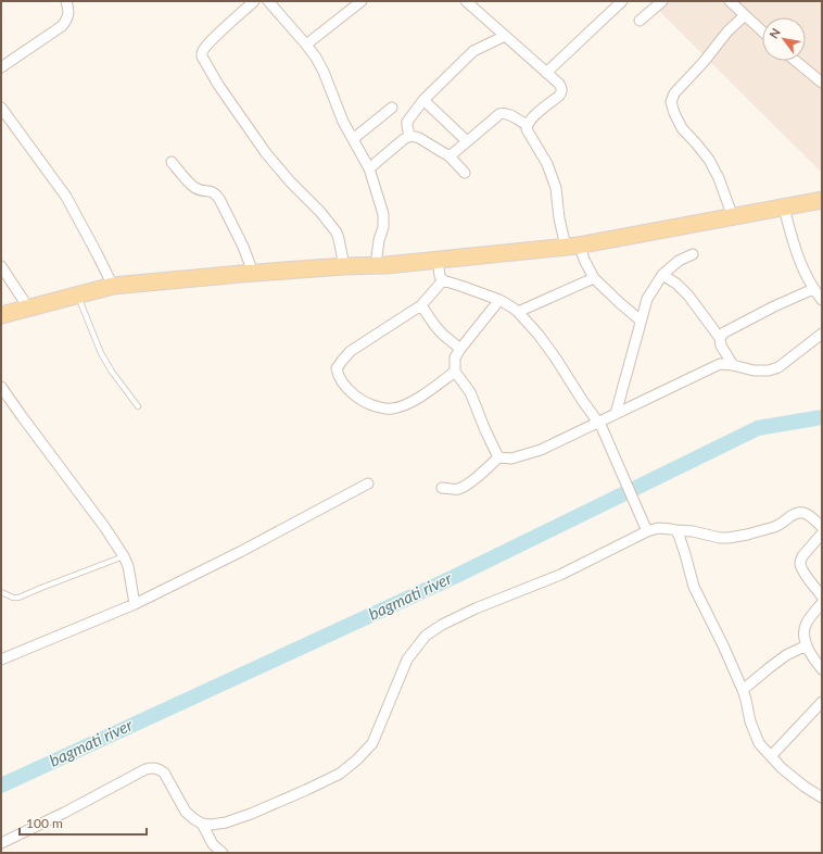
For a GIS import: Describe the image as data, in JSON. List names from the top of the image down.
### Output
{
  "water": ["bagmati river"],
  "scale_bar": "100 m",
  "north": "top left"
}
